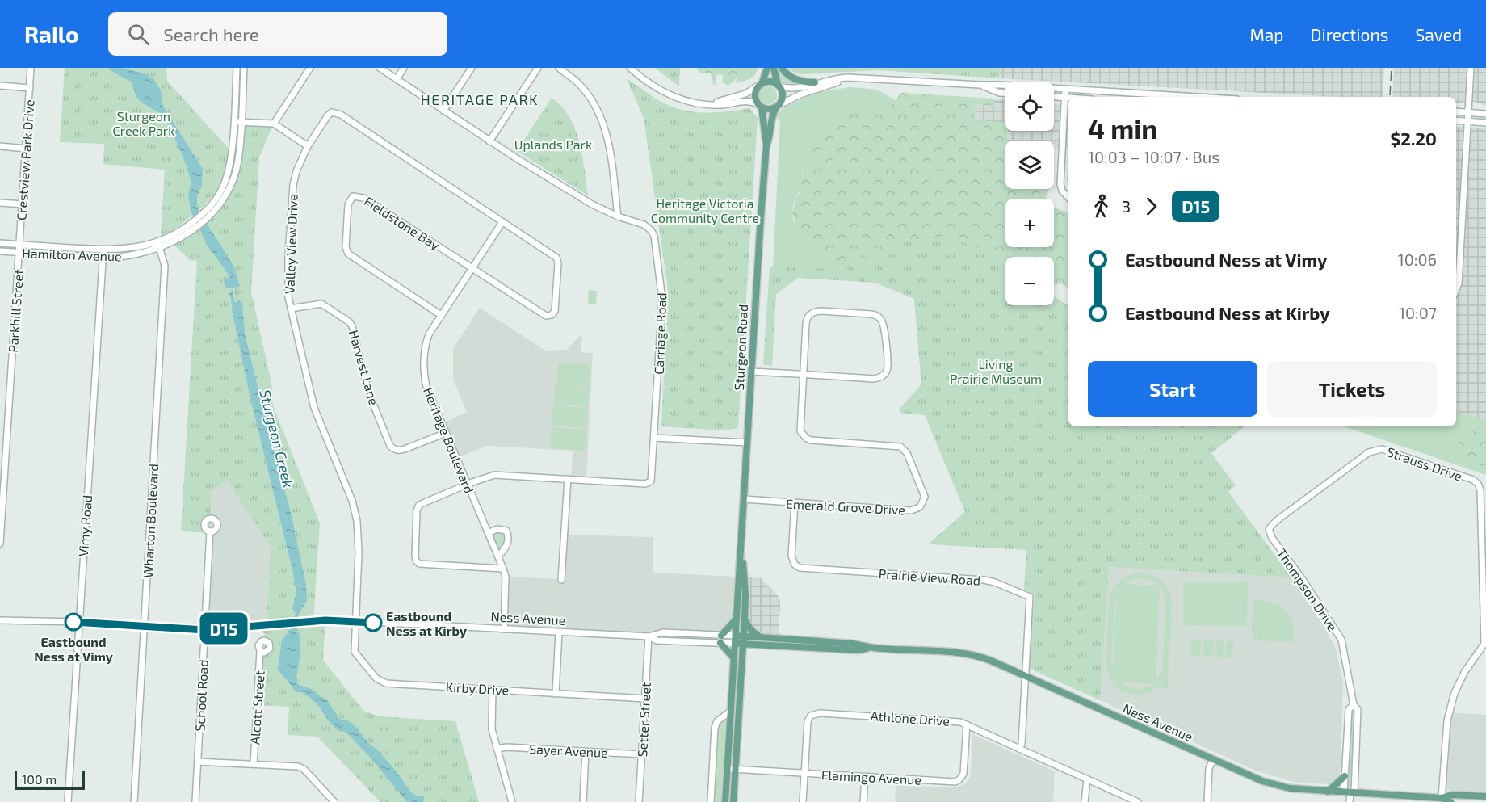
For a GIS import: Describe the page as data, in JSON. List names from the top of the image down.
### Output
{
  "streets": {
    "main road": ["Sturgeon Road", "Ness Avenue"],
    "street": [
      "Crestview Park Drive",
      "Fieldstone Bay",
      "Valley View Drive",
      "Hamilton Avenue",
      "Parkhill Street",
      "Carriage Road",
      "Harvest Lane",
      "Heritage Boulevard",
      "Strauss Drive",
      "Emerald Grove Drive",
      "Wharton Boulevard",
      "Vimy Road",
      "Prairie View Road",
      "Thompson Drive",
      "Kirby Drive",
      "School Road",
      "Alcott Street",
      "Athlone Drive",
      "Setter Street",
      "Sayer Avenue",
      "Flamingo Avenue"
    ]
  },
  "crossings": [
    ["Crestview Park Drive", "Hamilton Avenue"],
    ["Crestview Park Drive", "Parkhill Street"],
    ["Fieldstone Bay", "Valley View Drive"],
    ["Fieldstone Bay", "Heritage Boulevard"],
    ["Valley View Drive", "Harvest Lane"],
    ["Valley View Drive", "Heritage Boulevard"],
    ["Valley View Drive", "Ness Avenue"],
    ["Valley View Drive", "Kirby Drive"],
    ["Hamilton Avenue", "Parkhill Street"],
    ["Hamilton Avenue", "Wharton Boulevard"],
    ["Hamilton Avenue", "Vimy Road"],
    ["Carriage Road", "Heritage Boulevard"],
    ["Sturgeon Road", "Emerald Grove Drive"],
    ["Sturgeon Road", "Ness Avenue"],
    ["Sturgeon Road", "Flamingo Avenue"],
    ["Harvest Lane", "Heritage Boulevard"],
    ["Heritage Boulevard", "Ness Avenue"],
    ["Strauss Drive", "Thompson Drive"],
    ["Strauss Drive", "Ness Avenue"],
    ["Emerald Grove Drive", "Prairie View Road"],
    ["Wharton Boulevard", "Ness Avenue"],
    ["Vimy Road", "Ness Avenue"],
    ["Prairie View Road", "Ness Avenue"],
    ["Prairie View Road", "Athlone Drive"],
    ["Thompson Drive", "Ness Avenue"],
    ["Ness Avenue", "Kirby Drive"],
    ["Ness Avenue", "School Road"],
    ["Ness Avenue", "Setter Street"],
    ["Kirby Drive", "Setter Street"],
    ["Athlone Drive", "Flamingo Avenue"],
    ["Setter Street", "Sayer Avenue"]
  ],
  "districts": ["HERITAGE PARK"],
  "water": ["Sturgeon Creek"],
  "parks": [
    "Sturgeon Creek Park",
    "Uplands Park",
    "Heritage Victoria Community Centre",
    "Living Prairie Museum"
  ],
  "places": ["Eastbound Ness at Vimy", "Eastbound Ness at Kirby"],
  "lines": ["bus line D15"],
  "scale_bar": "100 m",
  "page": {
    "header": "Railo",
    "search": "Search here",
    "nav": ["Map", "Directions", "Saved"],
    "on_map": "D15",
    "map_buttons": ["+", "−"],
    "heading": ["4 min", "10:03 – 10:07 · Bus", "$2.20"],
    "legs": ["3", "D15"],
    "list": [
      {
        "name": "Eastbound Ness at Vimy",
        "value": "10:06"
      },
      {
        "name": "Eastbound Ness at Kirby",
        "value": "10:07"
      }
    ],
    "buttons": ["Start", "Tickets"],
    "scale": "100 m"
  }
}
